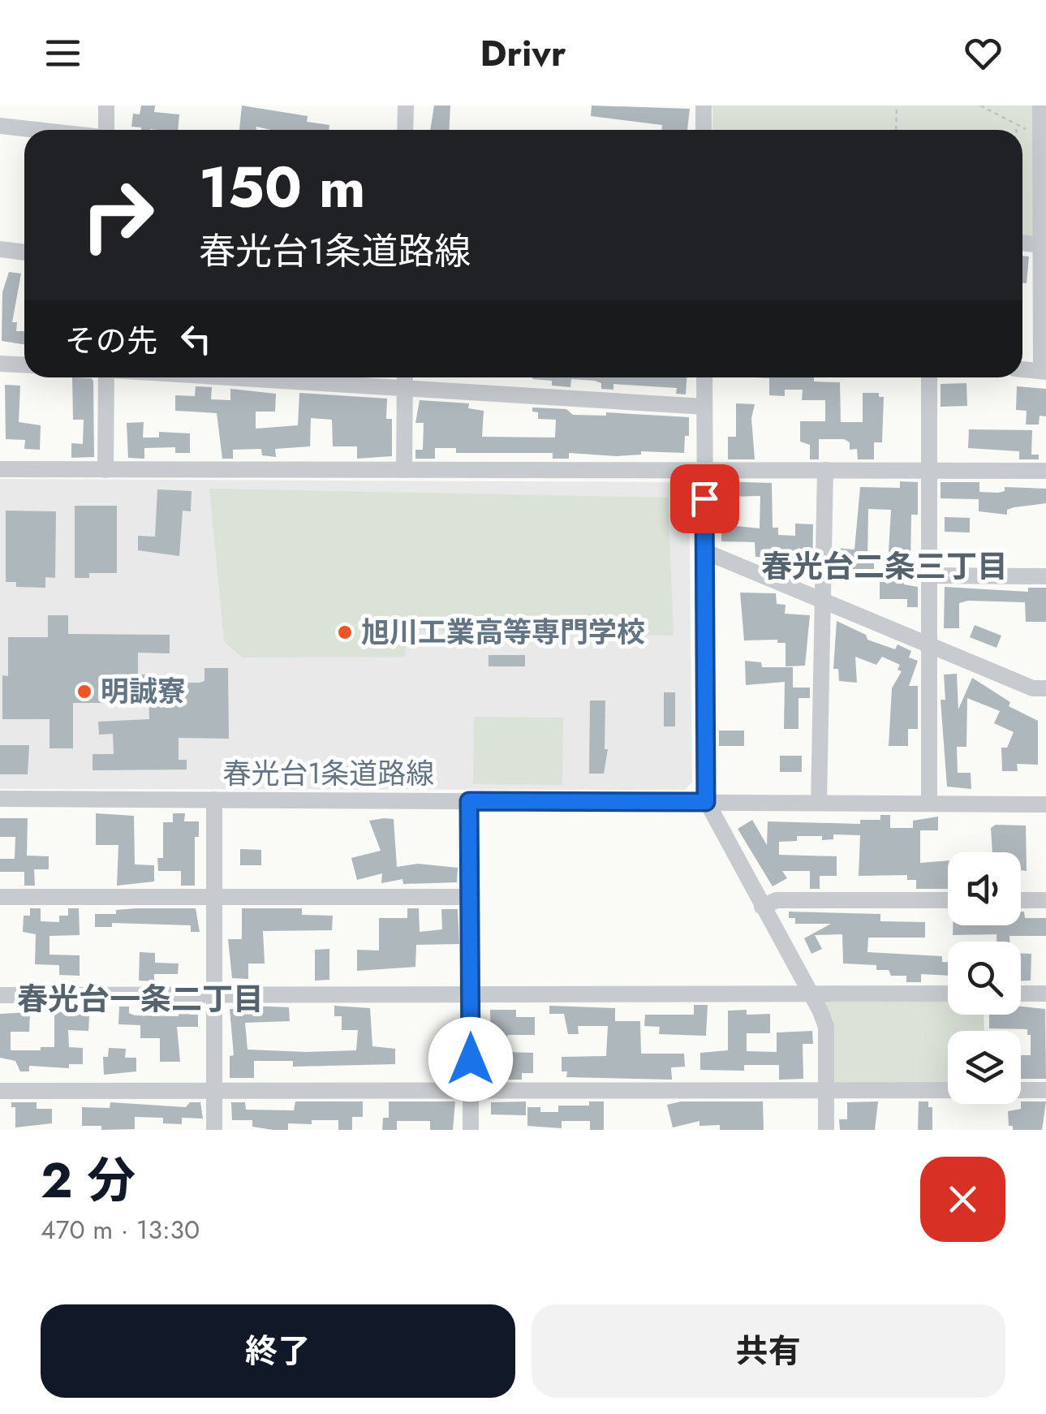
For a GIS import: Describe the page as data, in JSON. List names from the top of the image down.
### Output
{
  "streets": {
    "street": ["春光台1条道路線"]
  },
  "districts": ["春光台二条三丁目", "春光台一条二丁目"],
  "places": ["旭川工業高等専門学校", "明誠寮"],
  "page": {
    "header": "Drivr",
    "turn": ["150 m", "春光台1条道路線"],
    "then": "その先",
    "heading": ["2 分", "470 m · 13:30"],
    "buttons": ["終了", "共有"]
  }
}
